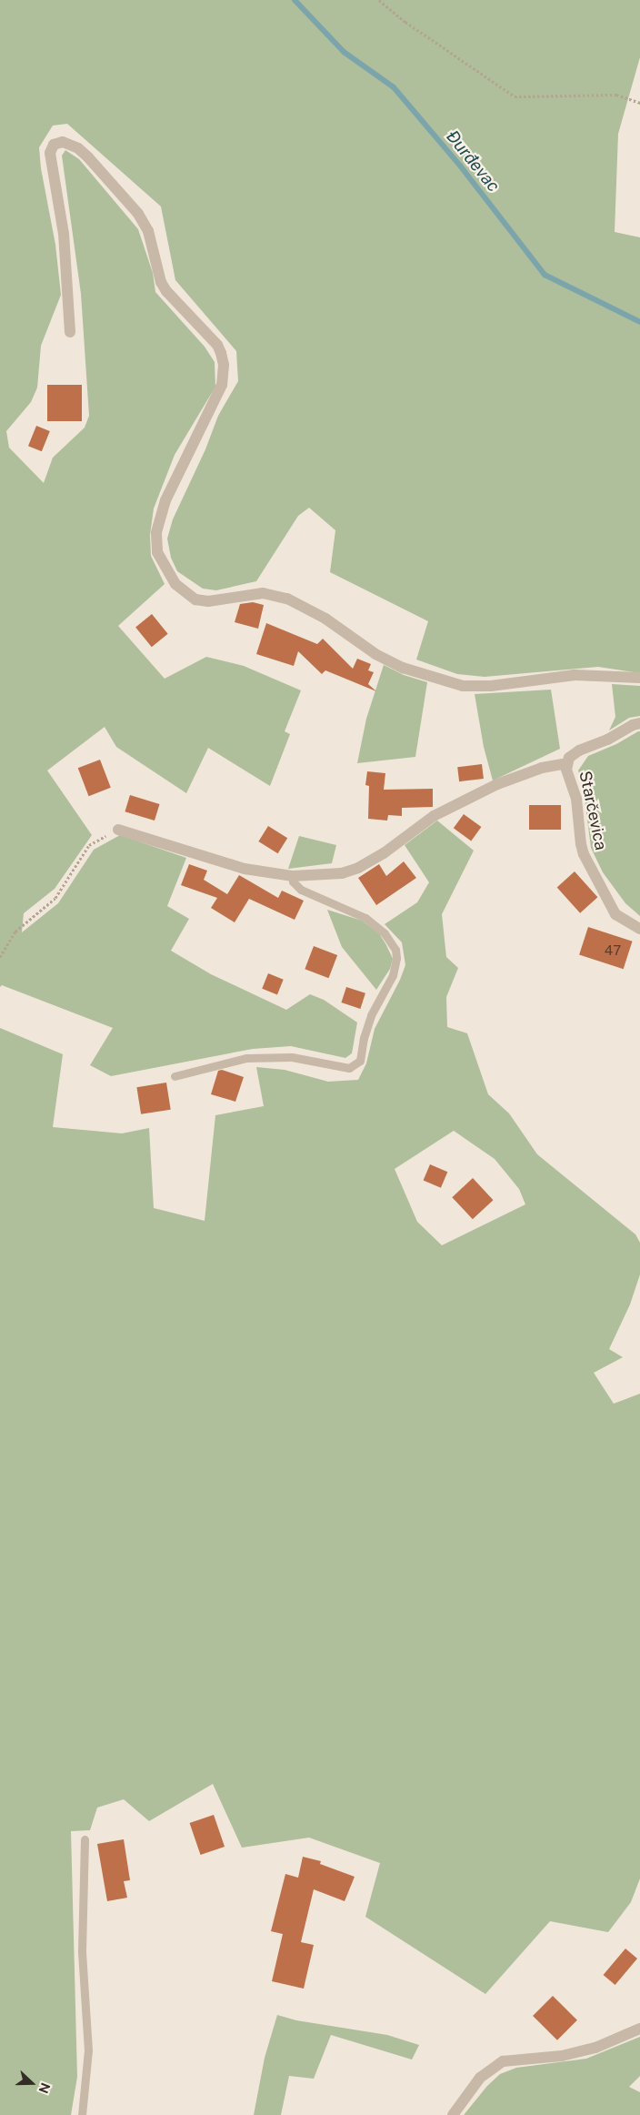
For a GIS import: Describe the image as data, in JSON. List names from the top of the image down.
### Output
{
  "streets": {
    "street": ["Starčevica"]
  },
  "water": ["Đurđevac"],
  "house_numbers": ["47"],
  "north": "right"
}
